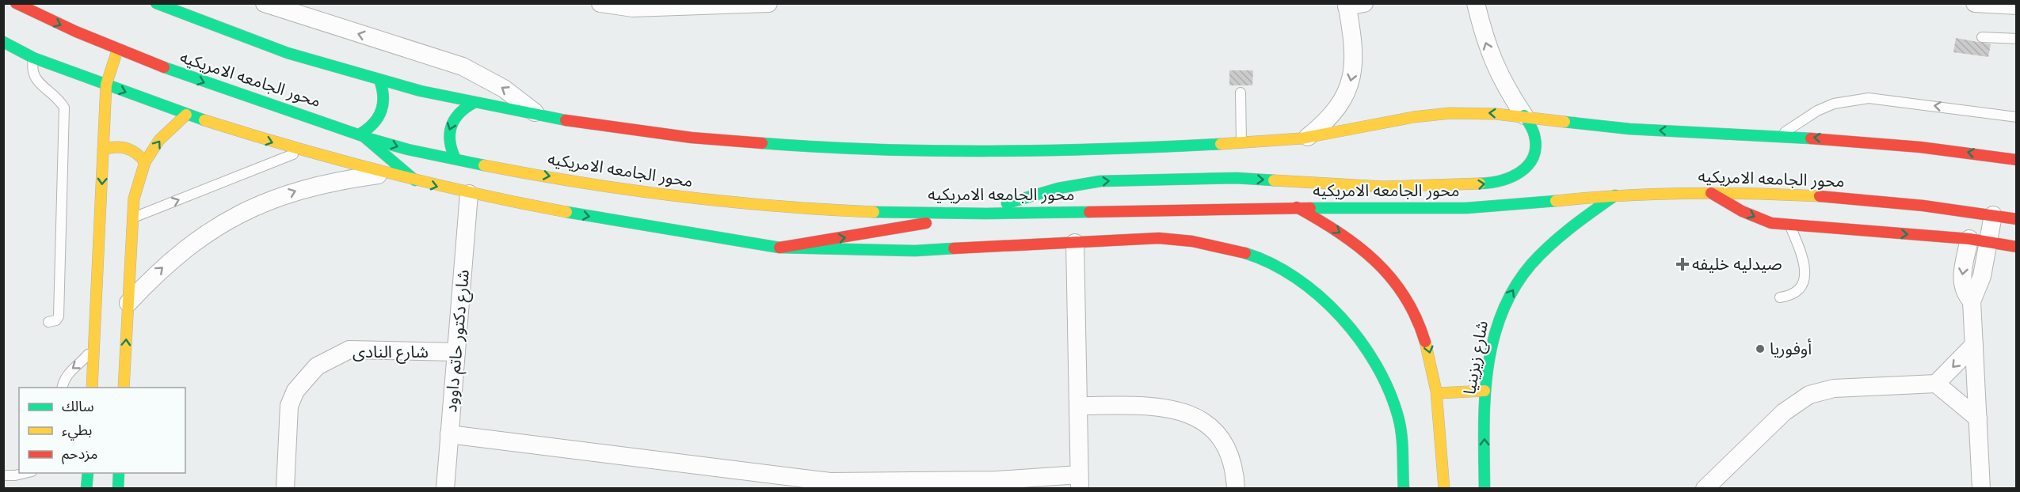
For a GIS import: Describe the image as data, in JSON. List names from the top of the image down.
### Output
{
  "streets": {
    "main road": ["محور الجامعه الامريكيه", "شارع زيزينيا"],
    "street": ["شارع دكتور حاتم داوود", "شارع النادى"]
  },
  "crossings": [
    ["محور الجامعه الامريكيه", "شارع زيزينيا"],
    ["شارع دكتور حاتم داوود", "شارع النادى"]
  ],
  "places": {
    "health": ["صيدليه خليفه"],
    "other": ["أوفوريا"]
  },
  "legend": ["سالك", "بطيء", "مزدحم"]
}
